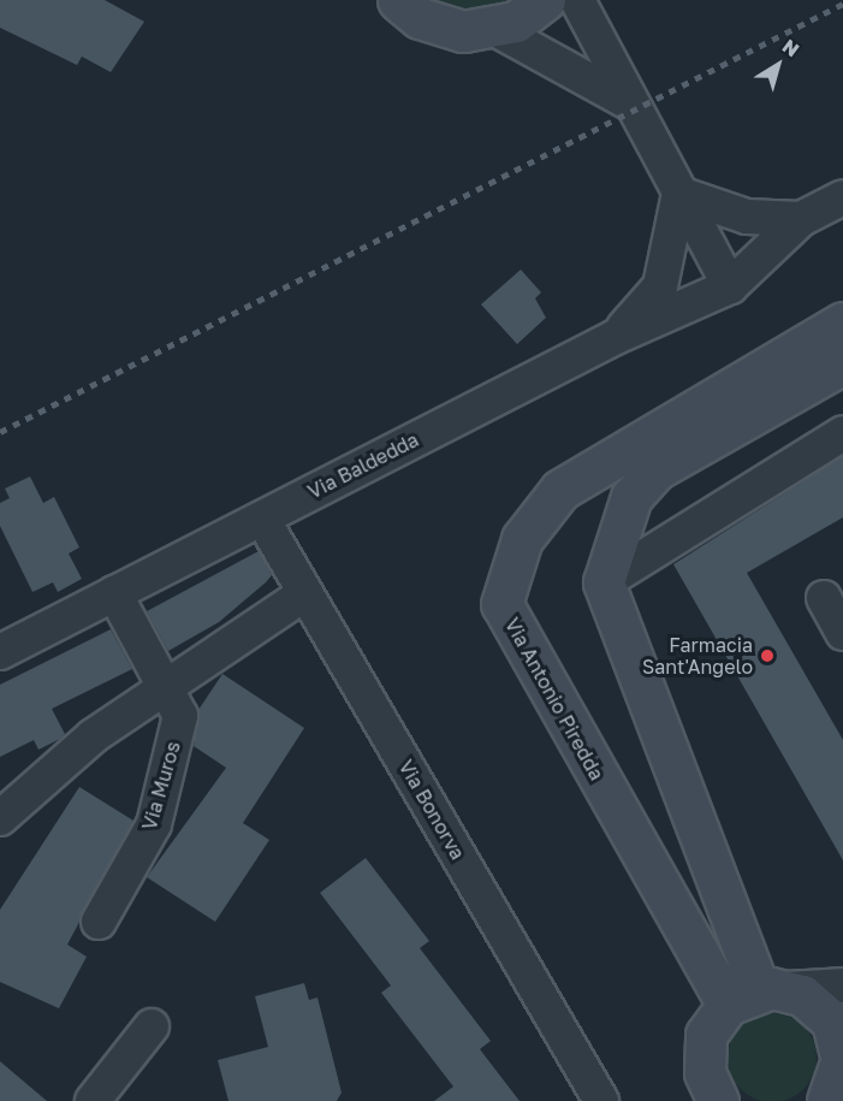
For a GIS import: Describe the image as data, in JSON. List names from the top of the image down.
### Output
{
  "streets": {
    "street": [
      "Via Baldedda",
      "Via Antonio Piredda",
      "Via Muros",
      "Via Bonorva"
    ]
  },
  "crossings": [
    ["Via Baldedda", "Via Muros"],
    ["Via Baldedda", "Via Bonorva"]
  ],
  "places": ["Farmacia Sant'Angelo"],
  "north": "top right"
}
